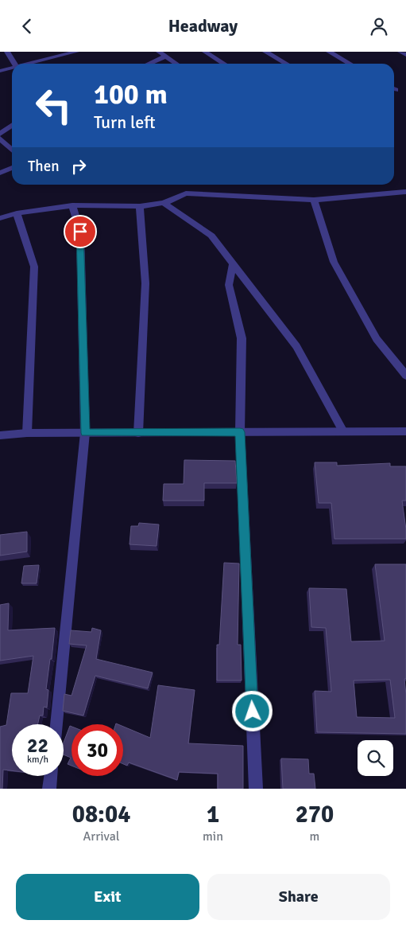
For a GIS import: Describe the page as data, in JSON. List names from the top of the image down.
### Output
{
  "page": {
    "header": "Headway",
    "turn": ["100 m", "Turn left"],
    "then": "Then",
    "speed": "22 km/h",
    "limit": "30",
    "eta": [
      "08:04",
      "Arrival",
      "1",
      "min",
      "270",
      "m"
    ],
    "buttons": ["Exit", "Share"]
  }
}
